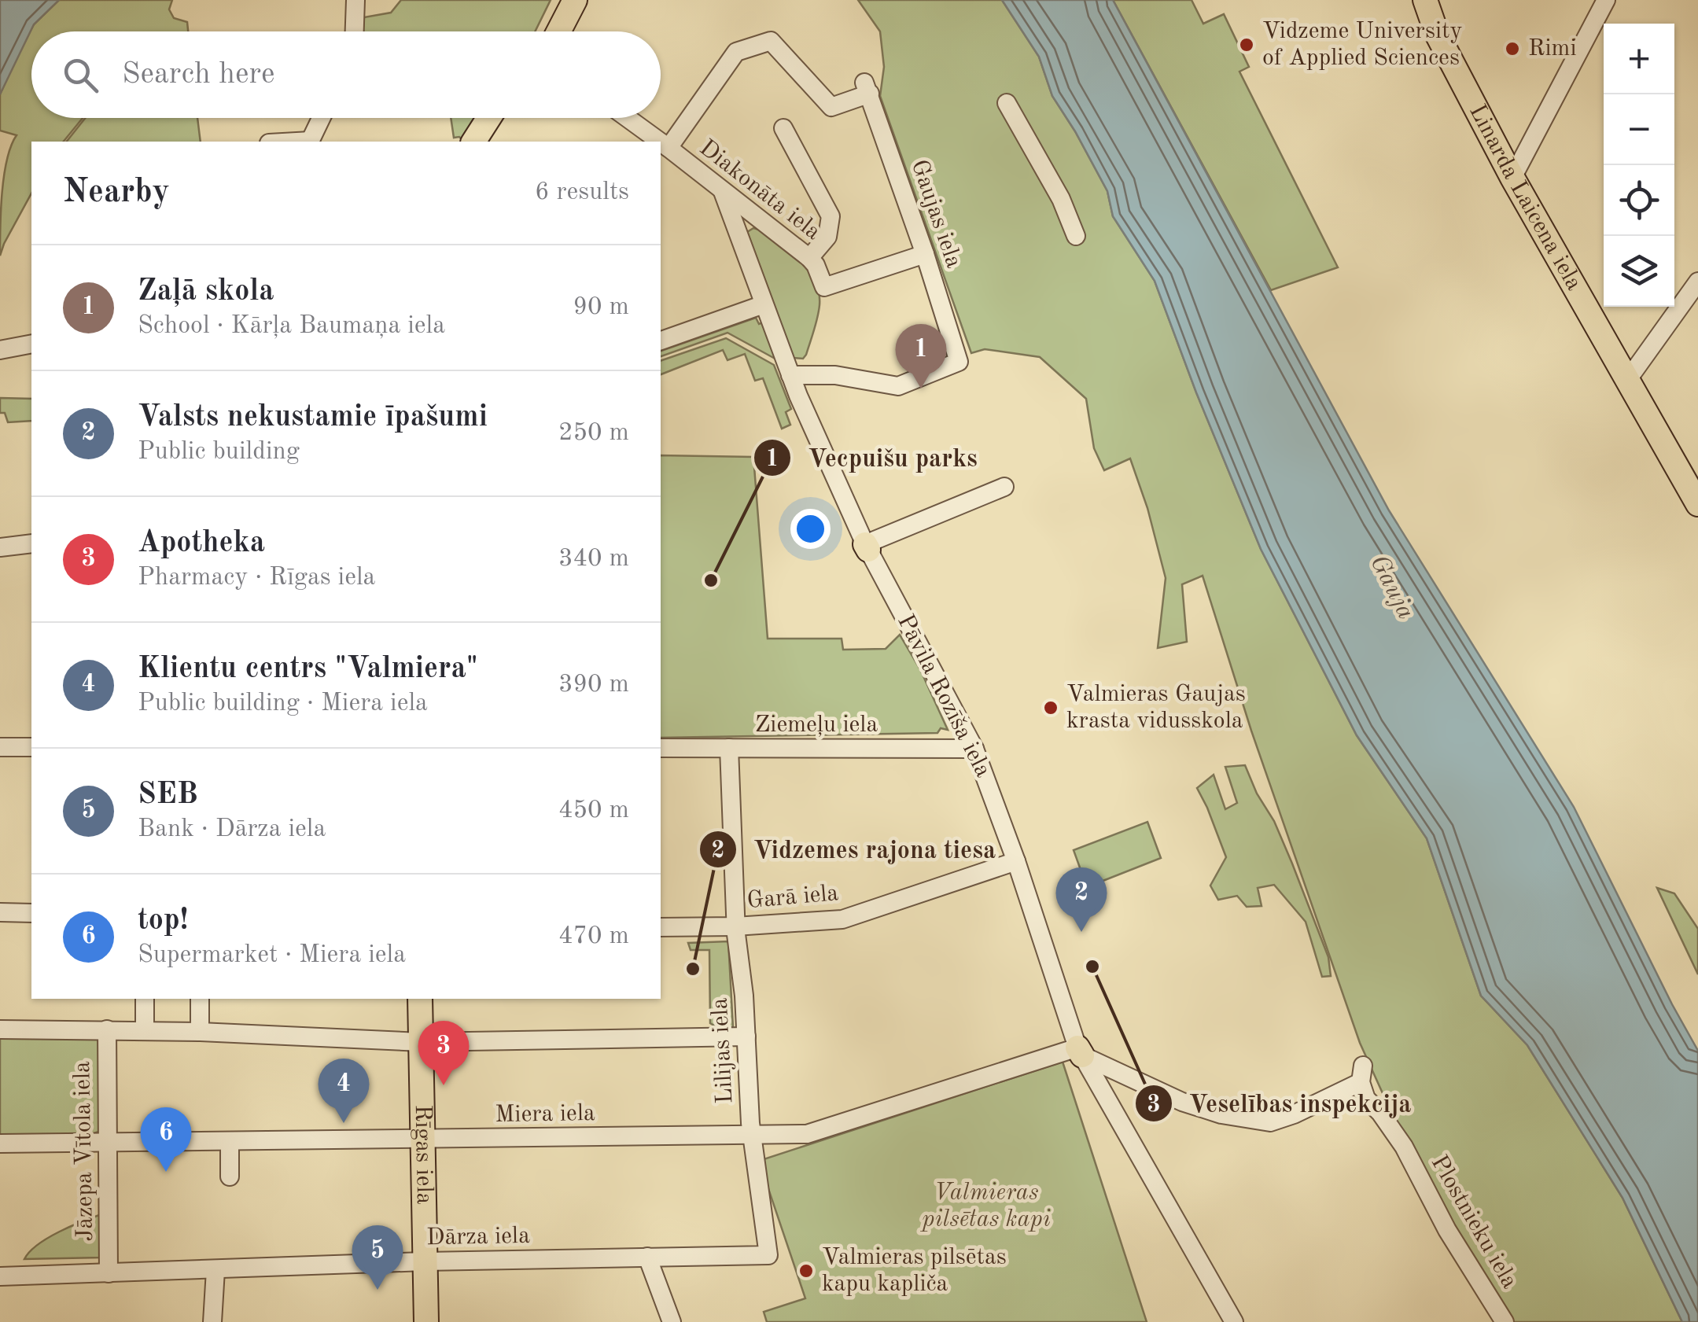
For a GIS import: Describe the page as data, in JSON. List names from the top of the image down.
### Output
{
  "streets": {
    "main road": ["Linarda Laicena iela", "Rīgas iela"],
    "street": [
      "Diakonāta iela",
      "Gaujas iela",
      "Pāvila Rozīša iela",
      "Ziemeļu iela",
      "Garā iela",
      "Lilijas iela",
      "Miera iela",
      "Jāzepa Vītola iela",
      "Plostnieku iela",
      "Dārza iela"
    ]
  },
  "crossings": [
    ["Diakonāta iela", "Gaujas iela"],
    ["Diakonāta iela", "Pāvila Rozīša iela"],
    ["Gaujas iela", "Pāvila Rozīša iela"],
    ["Pāvila Rozīša iela", "Ziemeļu iela"],
    ["Pāvila Rozīša iela", "Garā iela"],
    ["Pāvila Rozīša iela", "Miera iela"],
    ["Pāvila Rozīša iela", "Plostnieku iela"],
    ["Ziemeļu iela", "Lilijas iela"],
    ["Garā iela", "Lilijas iela"],
    ["Lilijas iela", "Miera iela"],
    ["Lilijas iela", "Dārza iela"],
    ["Miera iela", "Jāzepa Vītola iela"],
    ["Miera iela", "Rīgas iela"],
    ["Miera iela", "Plostnieku iela"],
    ["Jāzepa Vītola iela", "Dārza iela"],
    ["Rīgas iela", "Dārza iela"]
  ],
  "water": ["Gauja"],
  "parks": ["Valmieras pilsētas kapi"],
  "places": [
    "Vidzeme University of Applied Sciences",
    "Rimi",
    "Vecpuišu parks",
    "Valmieras Gaujas krasta vidusskola",
    "Veselības inspekcija",
    "Vidzemes rajona tiesa",
    "Valmieras pilsētas kapu kapliča"
  ],
  "page": {
    "map_buttons": ["+", "−"],
    "search": "Search here",
    "heading": ["Nearby", "6 results"],
    "list": [
      {
        "mark": "1",
        "name": "Zaļā skola",
        "note": "School · Kārļa Baumaņa iela",
        "value": "90 m"
      },
      {
        "mark": "2",
        "name": "Valsts nekustamie īpašumi",
        "note": "Public building",
        "value": "250 m"
      },
      {
        "mark": "3",
        "name": "Apotheka",
        "note": "Pharmacy · Rīgas iela",
        "value": "340 m"
      },
      {
        "mark": "4",
        "name": "Klientu centrs \"Valmiera\"",
        "note": "Public building · Miera iela",
        "value": "390 m"
      },
      {
        "mark": "5",
        "name": "SEB",
        "note": "Bank · Dārza iela",
        "value": "450 m"
      },
      {
        "mark": "6",
        "name": "top!",
        "note": "Supermarket · Miera iela",
        "value": "470 m"
      }
    ],
    "pins": [
      "1",
      "2",
      "3",
      "4",
      "6",
      "5"
    ]
  }
}
